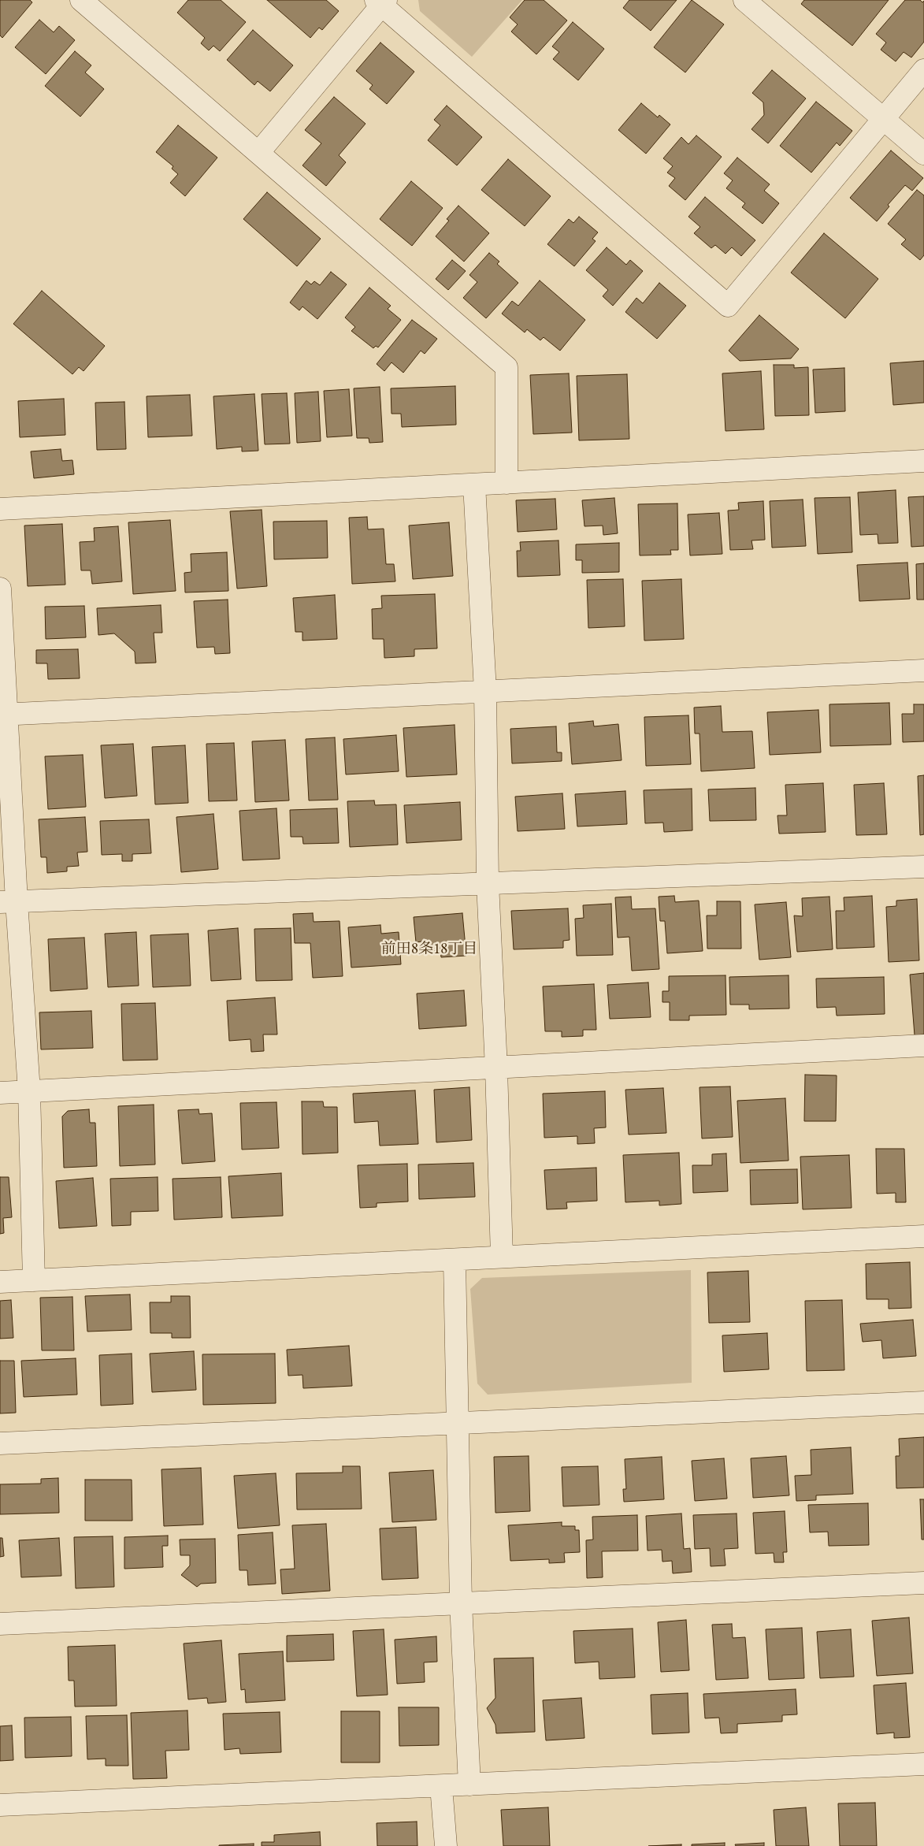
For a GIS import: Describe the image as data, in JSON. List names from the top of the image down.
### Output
{
  "districts": ["前田8条18丁目"]
}
